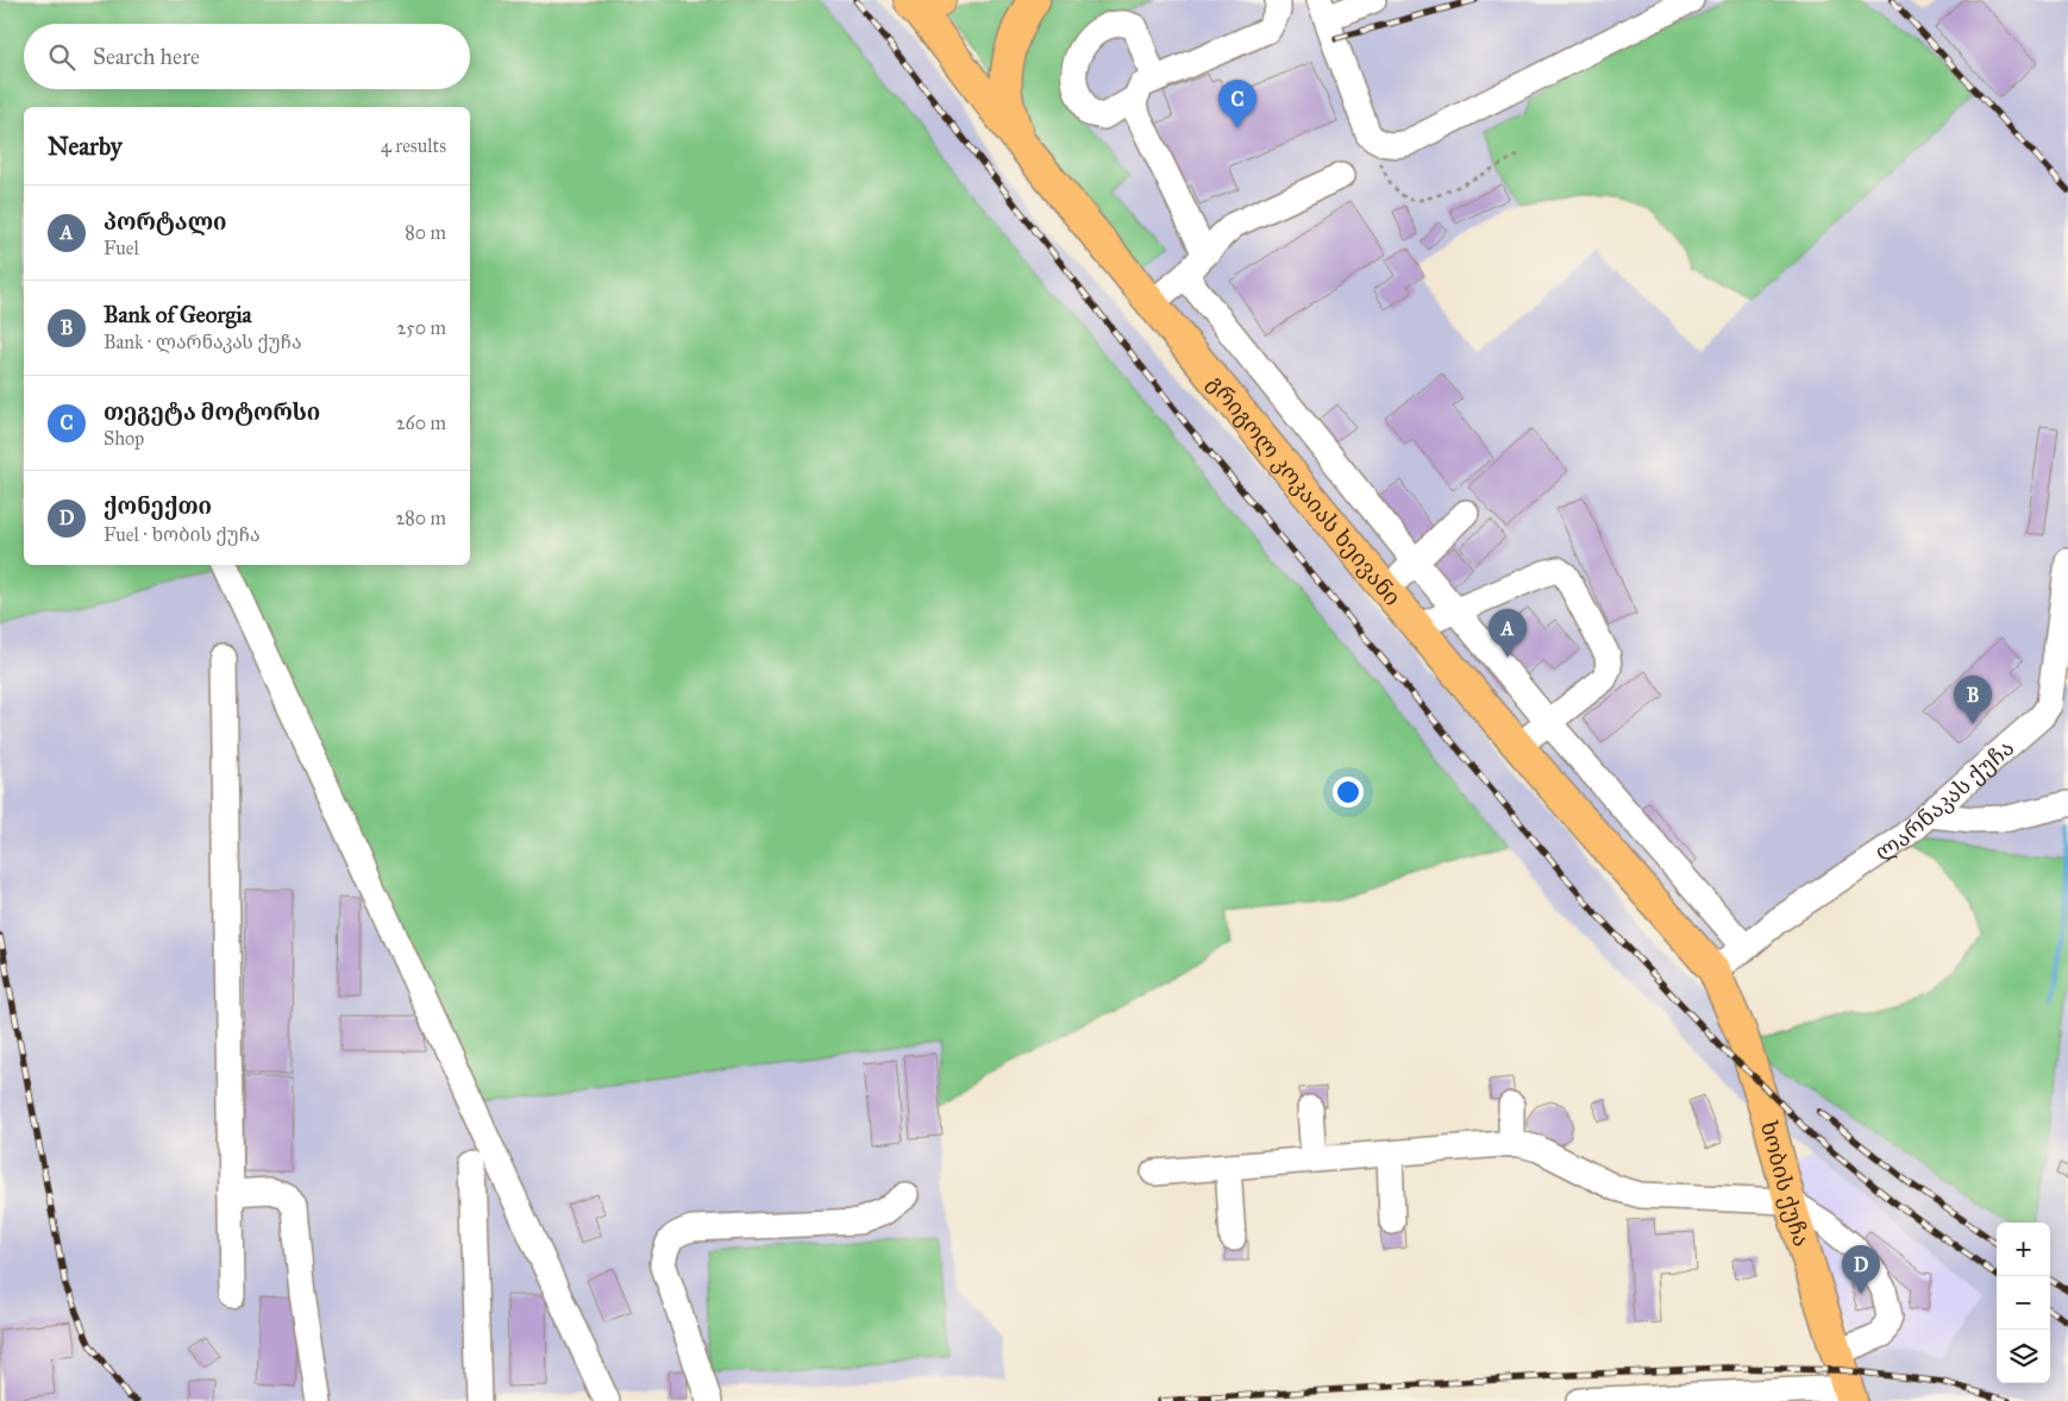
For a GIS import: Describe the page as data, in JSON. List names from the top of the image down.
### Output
{
  "streets": {
    "main road": ["გრიგოლ კოკაიას ხეივანი", "ხობის ქუჩა"],
    "street": ["ლარნაკას ქუჩა"]
  },
  "crossings": [
    ["გრიგოლ კოკაიას ხეივანი", "ლარნაკას ქუჩა"],
    ["გრიგოლ კოკაიას ხეივანი", "ხობის ქუჩა"],
    ["ლარნაკას ქუჩა", "ხობის ქუჩა"]
  ],
  "page": {
    "search": "Search here",
    "pins": [
      "C",
      "A",
      "B",
      "D"
    ],
    "heading": ["Nearby", "4 results"],
    "list": [
      {
        "mark": "A",
        "name": "პორტალი",
        "note": "Fuel",
        "value": "80 m"
      },
      {
        "mark": "B",
        "name": "Bank of Georgia",
        "note": "Bank · ლარნაკას ქუჩა",
        "value": "250 m"
      },
      {
        "mark": "C",
        "name": "თეგეტა მოტორსი",
        "note": "Shop",
        "value": "260 m"
      },
      {
        "mark": "D",
        "name": "ქონექთი",
        "note": "Fuel · ხობის ქუჩა",
        "value": "280 m"
      }
    ],
    "map_buttons": ["+", "−"]
  }
}
